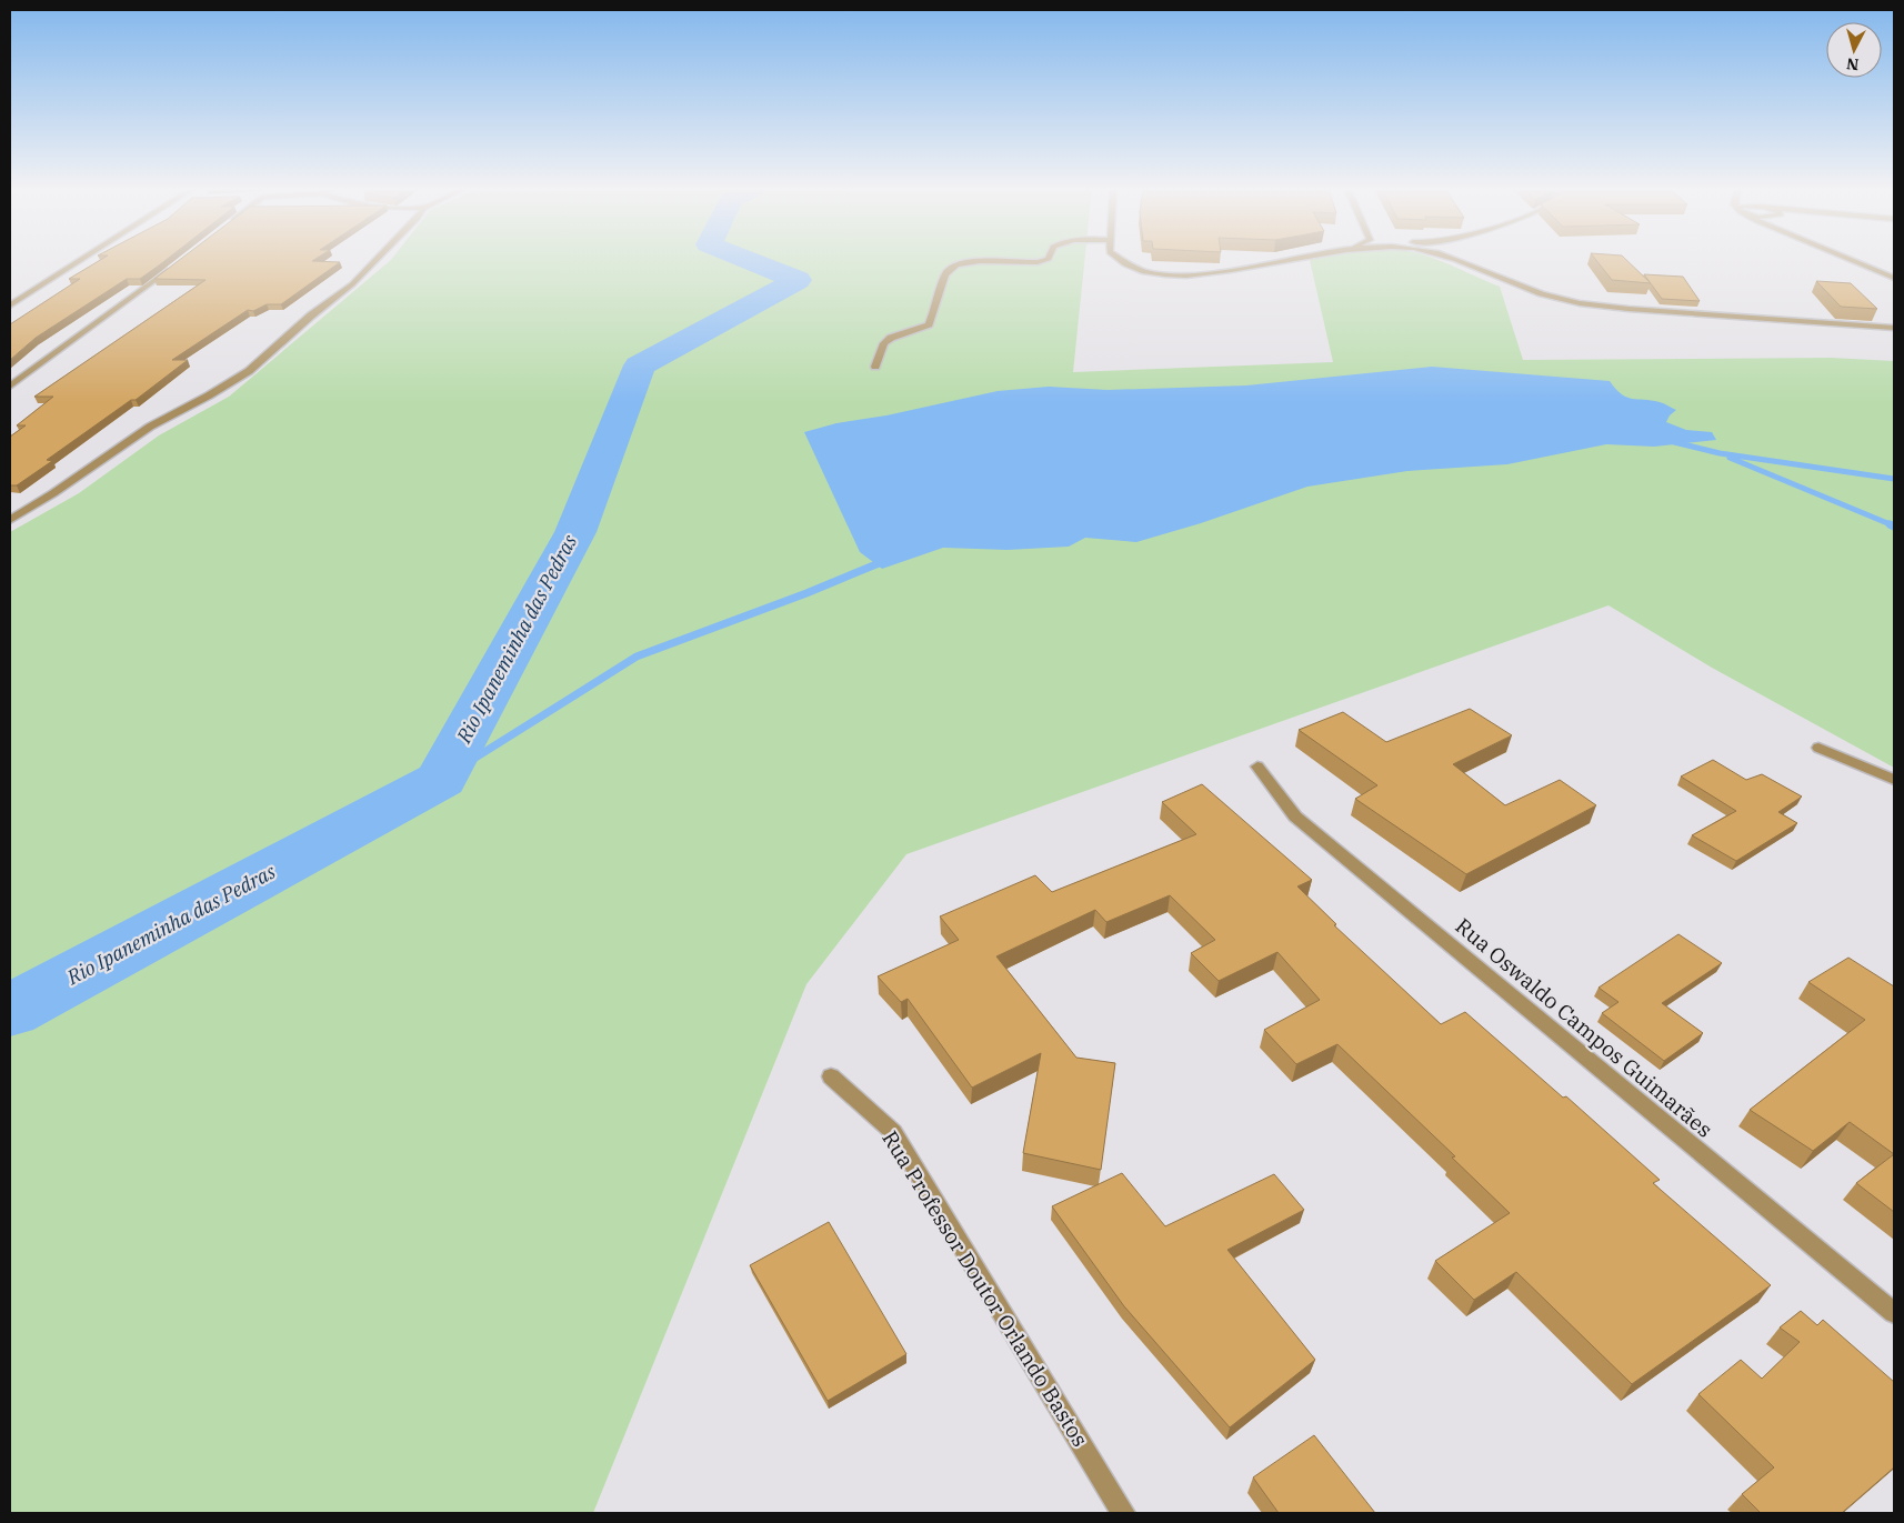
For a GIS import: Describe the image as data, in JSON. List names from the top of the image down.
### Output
{
  "streets": {
    "street": ["Rua Oswaldo Campos Guimarães", "Rua Professor Doutor Orlando Bastos"]
  },
  "water": ["Rio Ipaneminha das Pedras"],
  "north": "bottom"
}
